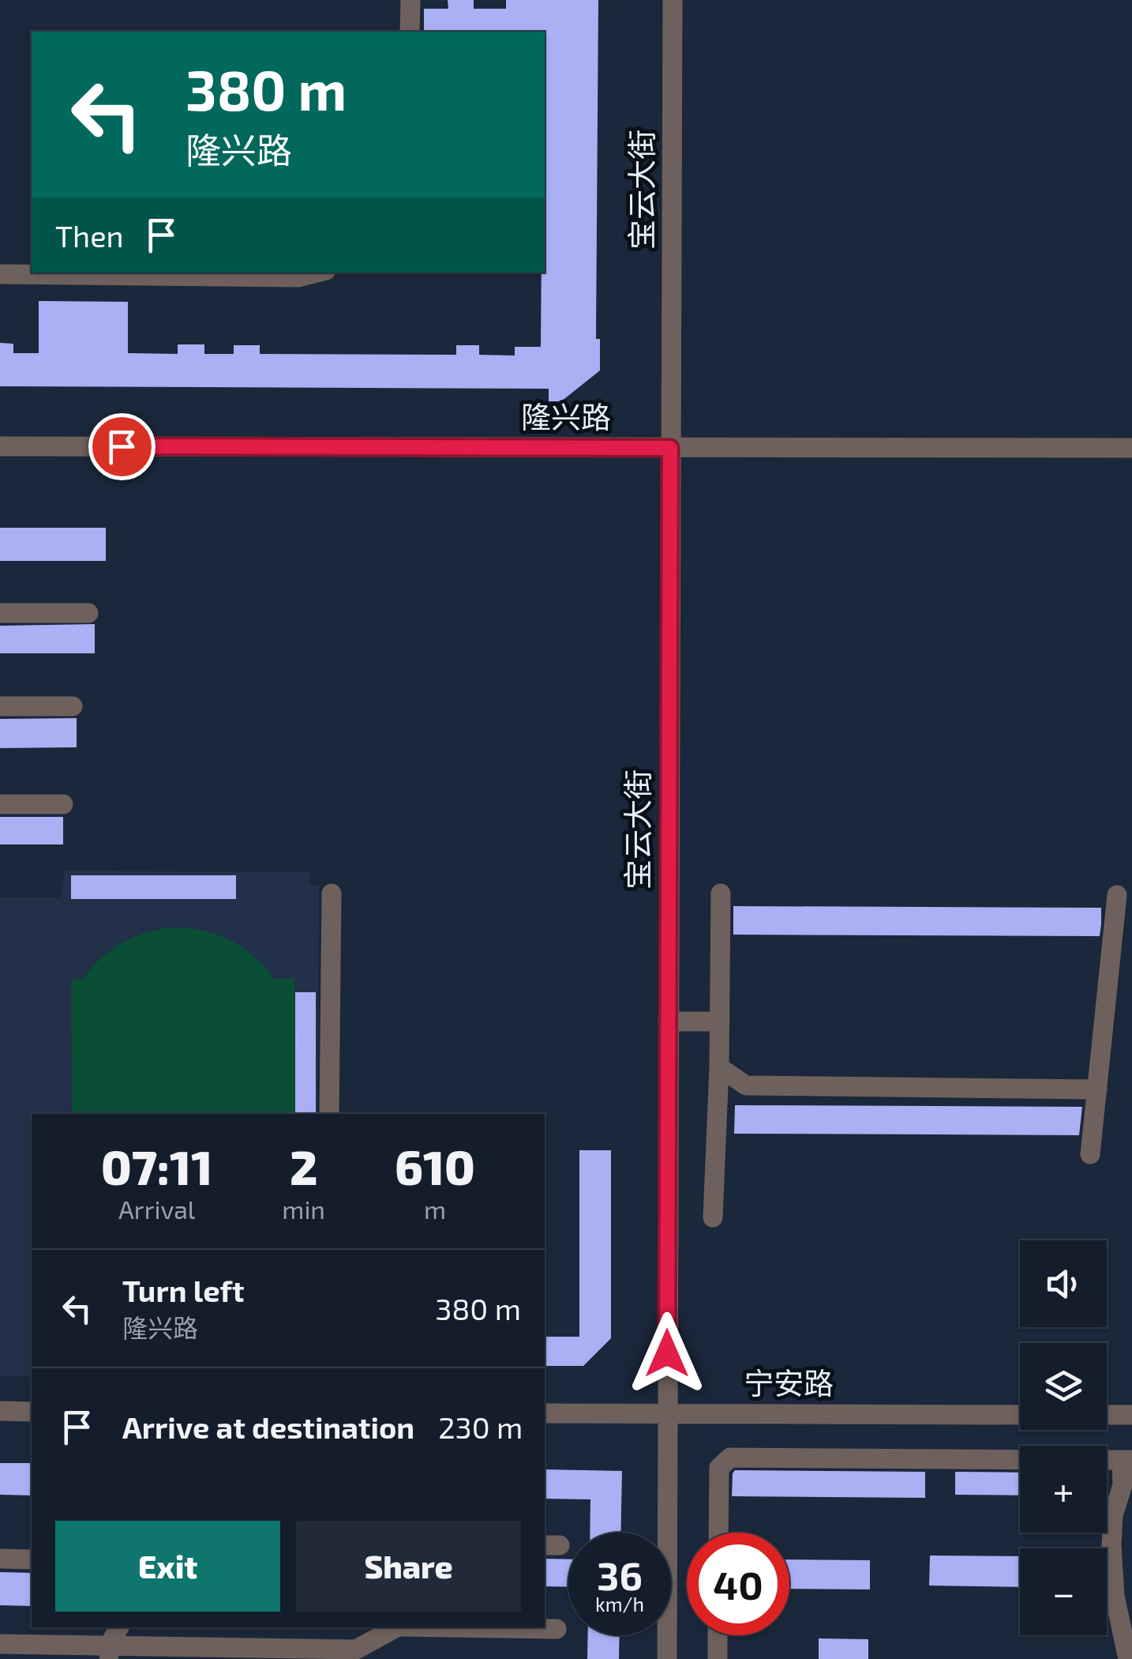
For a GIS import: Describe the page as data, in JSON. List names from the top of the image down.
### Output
{
  "streets": {
    "street": ["宝云大街", "隆兴路", "宁安路"]
  },
  "crossings": [
    ["宝云大街", "隆兴路"],
    ["宝云大街", "宁安路"]
  ],
  "page": {
    "turn": ["380 m", "隆兴路"],
    "then": "Then",
    "eta": [
      "07:11",
      "Arrival",
      "2",
      "min",
      "610",
      "m"
    ],
    "map_buttons": ["+", "−"],
    "list": [
      {
        "name": "Turn left",
        "note": "隆兴路",
        "value": "380 m"
      },
      {
        "name": "Arrive at destination",
        "value": "230 m"
      }
    ],
    "buttons": ["Exit", "Share"],
    "speed": "36 km/h",
    "limit": "40"
  }
}
